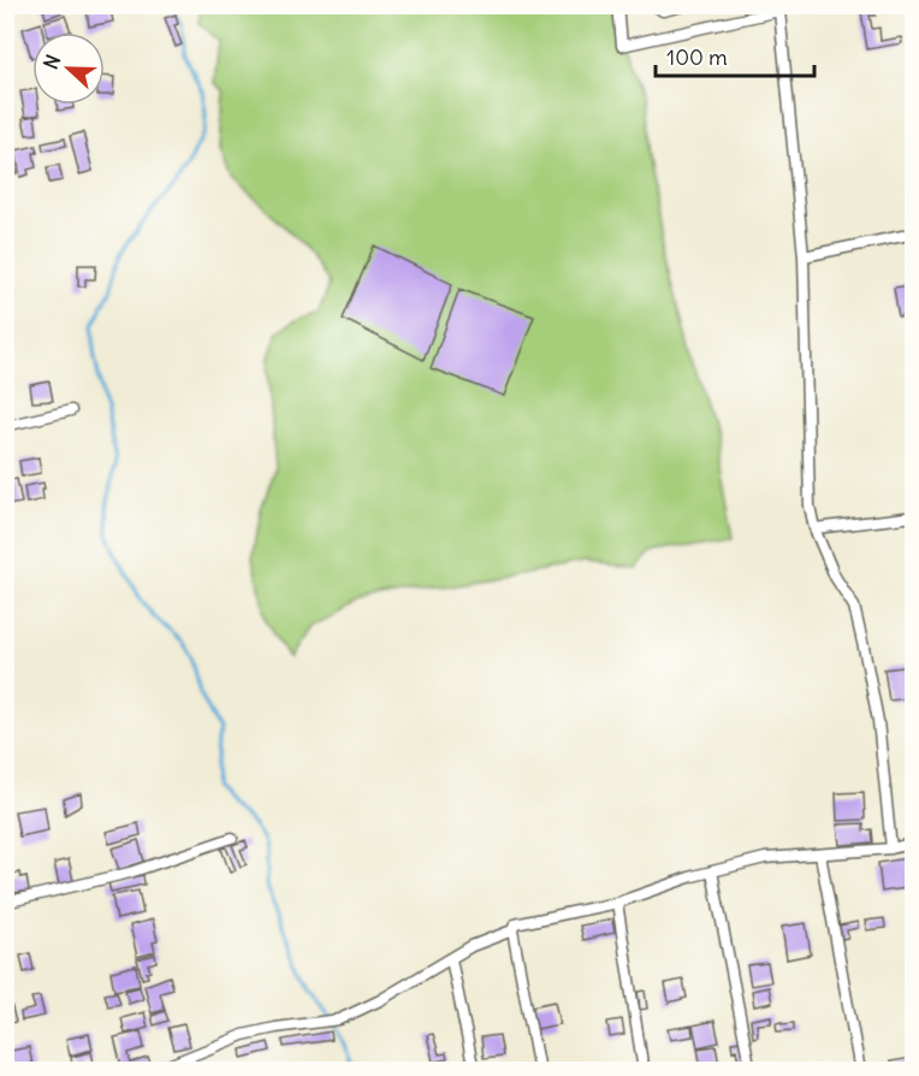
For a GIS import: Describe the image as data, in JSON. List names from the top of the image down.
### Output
{
  "scale_bar": "100 m",
  "north": "left"
}
